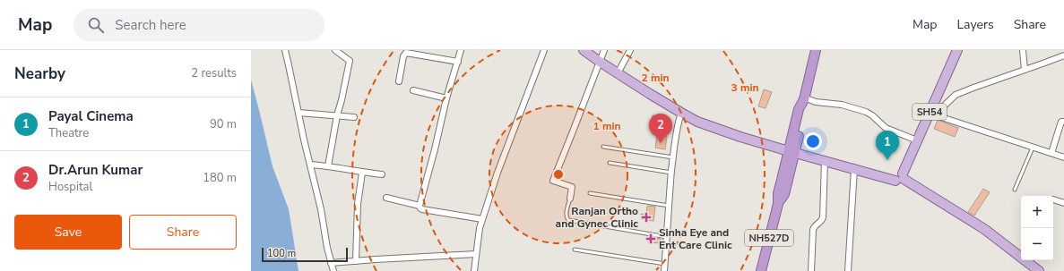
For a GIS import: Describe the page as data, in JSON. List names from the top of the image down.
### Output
{
  "streets": {
    "highway": ["NH527D"],
    "main road": ["SH54"]
  },
  "places": {
    "health": ["Ranjan Ortho and Gynec Clinic", "Sinha Eye and Ent Care Clinic"]
  },
  "scale_bar": "100 m",
  "page": {
    "header": "Map",
    "search": "Search here",
    "nav": ["Map", "Layers", "Share"],
    "heading": ["Nearby", "2 results"],
    "list": [
      {
        "mark": "1",
        "name": "Payal Cinema",
        "note": "Theatre",
        "value": "90 m"
      },
      {
        "mark": "2",
        "name": "Dr.Arun Kumar",
        "note": "Hospital",
        "value": "180 m"
      }
    ],
    "pins": ["2", "1"],
    "map_buttons": ["+", "−"],
    "buttons": ["Save", "Share"],
    "scale": "100 m"
  },
  "rings": ["2 min", "3 min", "1 min"]
}
